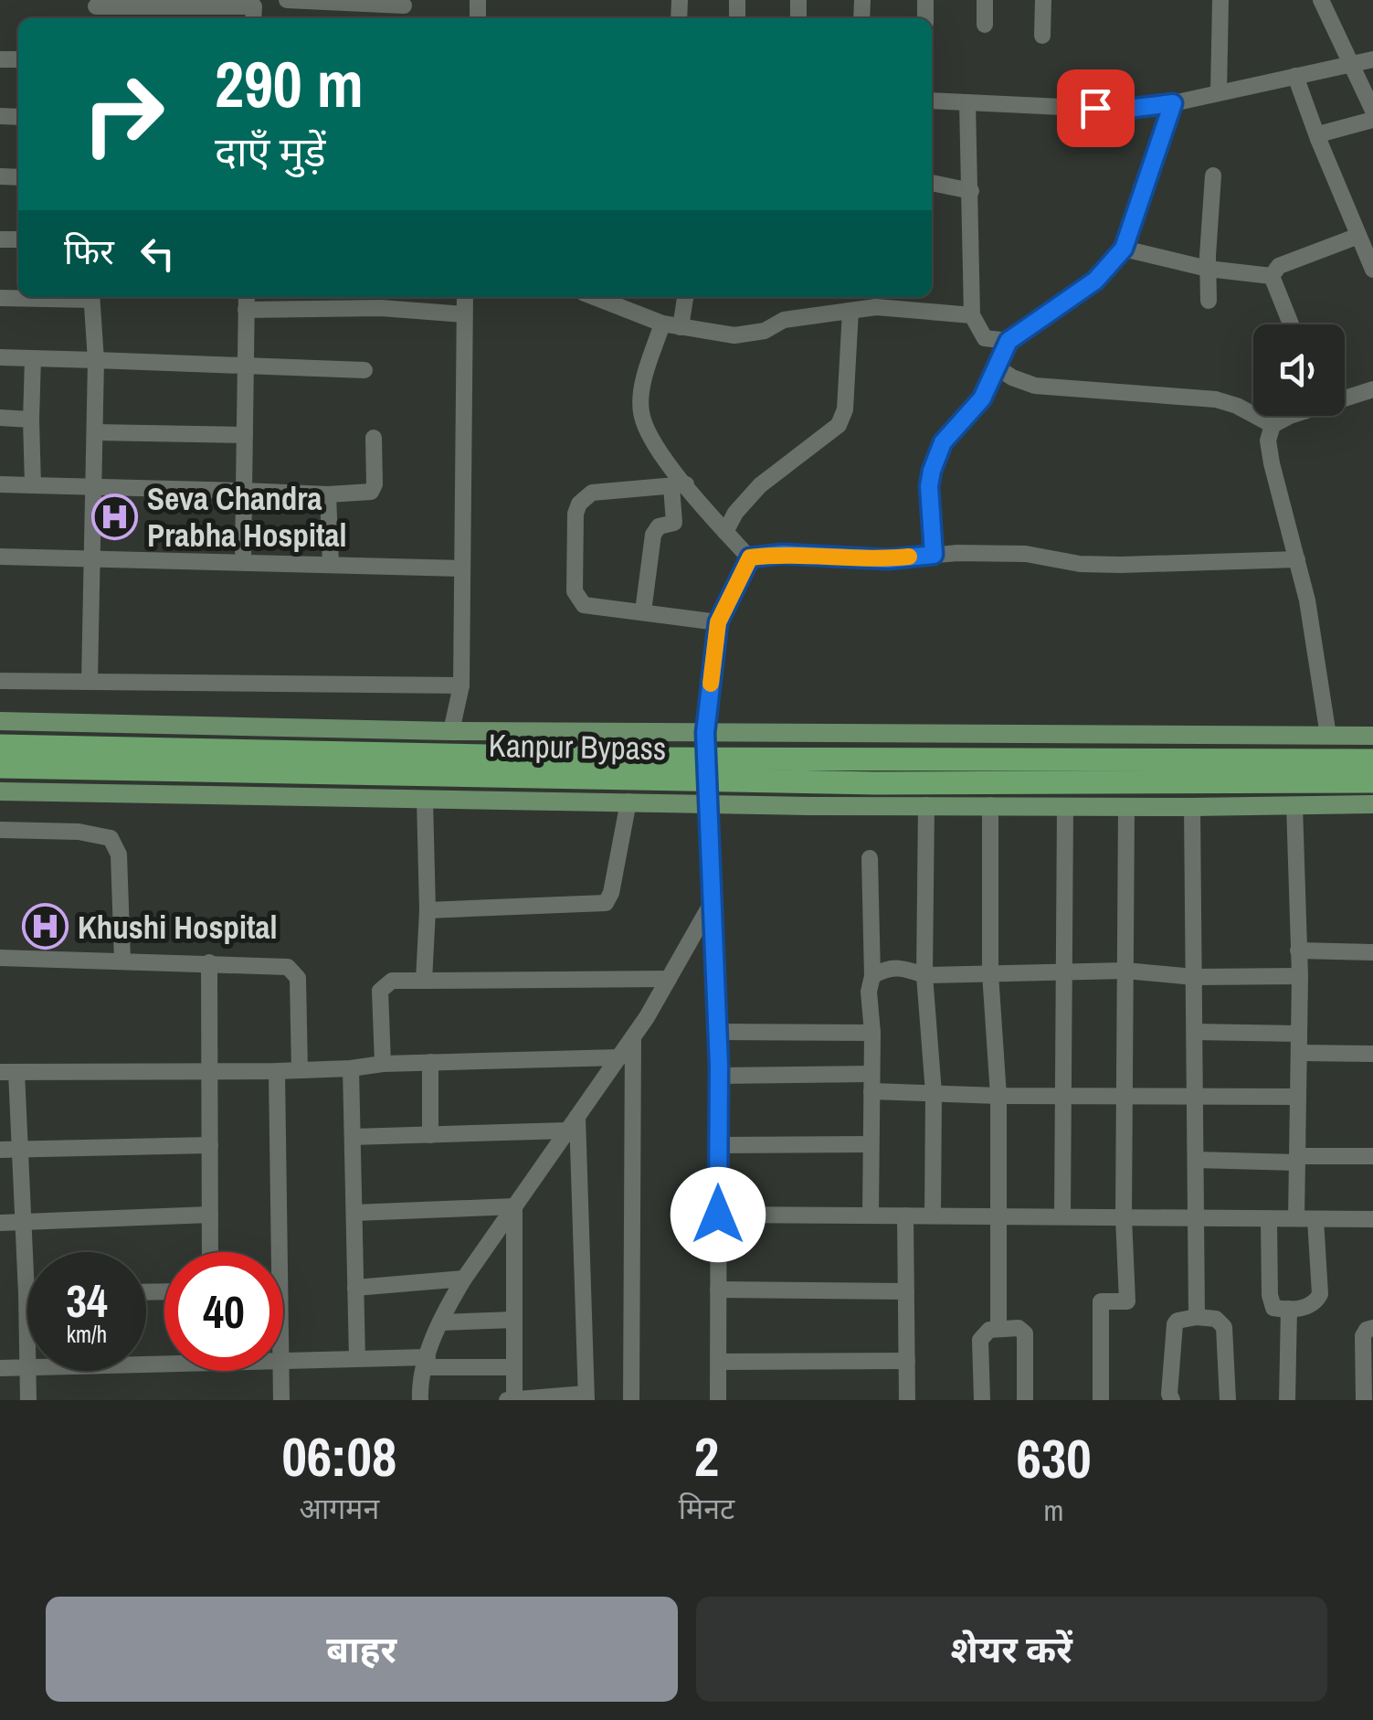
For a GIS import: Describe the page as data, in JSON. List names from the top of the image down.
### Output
{
  "streets": {
    "highway": ["Kanpur Bypass"]
  },
  "places": {
    "hospital": ["Seva Chandra Prabha Hospital", "Khushi Hospital"]
  },
  "page": {
    "turn": ["290 m", "दाएँ मुड़ें"],
    "then": "फिर",
    "speed": "34 km/h",
    "limit": "40",
    "eta": [
      "06:08",
      "आगमन",
      "2",
      "मिनट",
      "630",
      "m"
    ],
    "buttons": ["बाहर", "शेयर करें"]
  }
}
